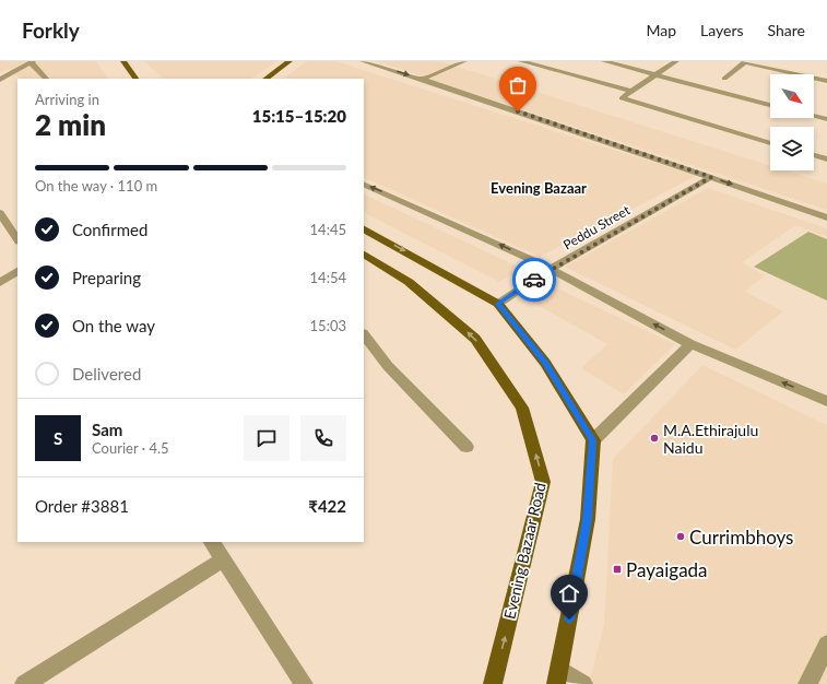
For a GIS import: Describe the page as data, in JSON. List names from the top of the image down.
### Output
{
  "streets": {
    "main road": ["Evening Bazaar Road"],
    "street": ["Peddu Street"]
  },
  "districts": ["Evening Bazaar"],
  "places": {
    "other": ["M.A.Ethirajulu Naidu", "Currimbhoys"],
    "transit": ["Payaigada"]
  },
  "north": "bottom right",
  "page": {
    "header": "Forkly",
    "nav": ["Map", "Layers", "Share"],
    "heading": ["2 min", "Arriving in", "15:15–15:20"],
    "panel": [
      "Sam",
      "Courier · 4.5",
      "Order #3881",
      "₹422"
    ],
    "bar": "On the way · 110 m",
    "list": [
      ["Confirmed", "14:45"],
      ["Preparing", "14:54"],
      ["On the way", "15:03"],
      "Delivered"
    ],
    "round": "S"
  }
}
